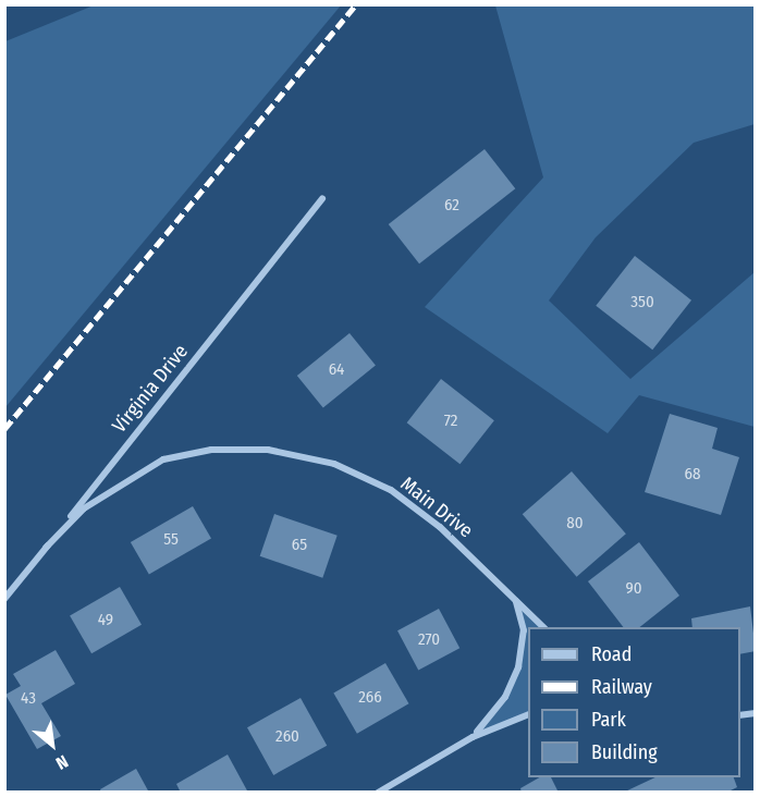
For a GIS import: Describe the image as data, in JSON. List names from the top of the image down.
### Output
{
  "streets": {
    "street": ["Virginia Drive", "Main Drive"]
  },
  "crossings": [
    ["Virginia Drive", "Main Drive"]
  ],
  "house_numbers": [
    "62",
    "350",
    "64",
    "72",
    "68",
    "80",
    "55",
    "65",
    "90",
    "49",
    "270",
    "266",
    "43",
    "260"
  ],
  "legend": [
    "Road",
    "Railway",
    "Park",
    "Building"
  ],
  "north": "bottom right"
}
